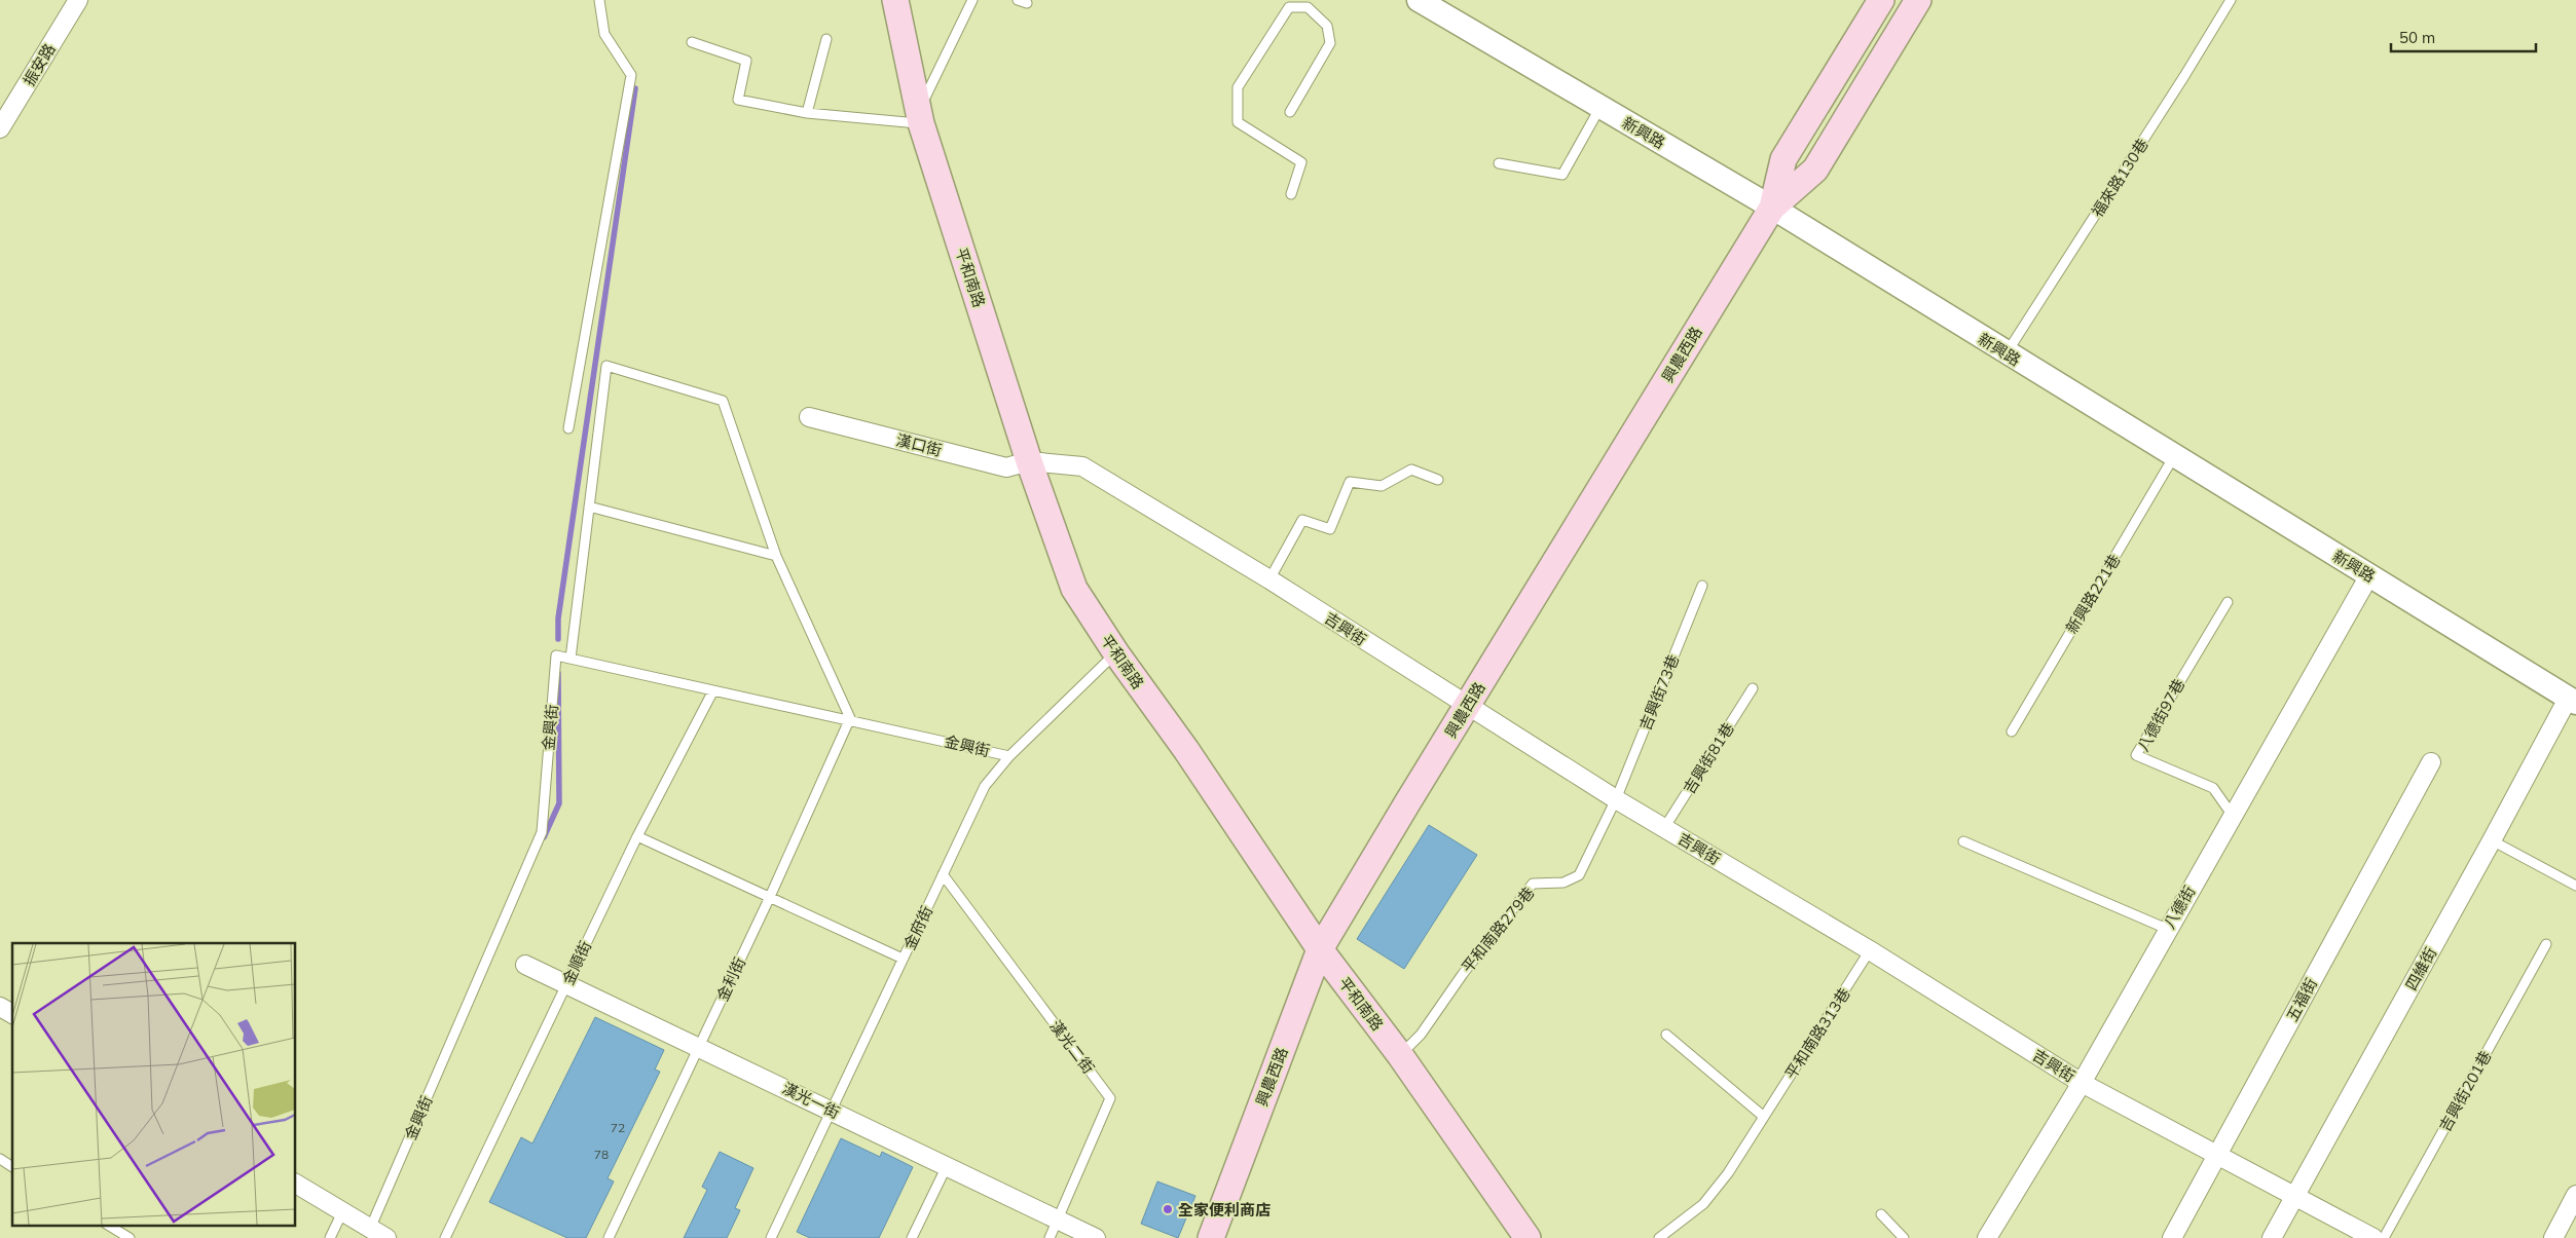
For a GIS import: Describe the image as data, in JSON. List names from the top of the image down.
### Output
{
  "streets": {
    "main road": ["平和南路", "興農西路"],
    "street": [
      "振安路",
      "新興路",
      "漢口街",
      "吉興街",
      "八德街",
      "四維街",
      "五福街",
      "漢光一街"
    ],
    "lane": [
      "福來路130巷",
      "新興路221巷",
      "吉興街73巷",
      "八德街97巷",
      "金興街",
      "吉興街81巷",
      "金府街",
      "平和南路279巷",
      "金順街",
      "金利街",
      "平和南路313巷",
      "漢光二街",
      "吉興街201巷"
    ]
  },
  "crossings": [
    ["新興路", "福來路130巷"],
    ["新興路", "興農西路"],
    ["新興路", "新興路221巷"],
    ["新興路", "八德街"],
    ["新興路", "四維街"],
    ["平和南路", "興農西路"],
    ["平和南路", "漢口街"],
    ["平和南路", "吉興街"],
    ["平和南路", "金府街"],
    ["平和南路", "平和南路279巷"],
    ["興農西路", "吉興街"],
    ["漢口街", "吉興街"],
    ["吉興街", "吉興街73巷"],
    ["吉興街", "吉興街81巷"],
    ["吉興街", "八德街"],
    ["吉興街", "平和南路279巷"],
    ["吉興街", "四維街"],
    ["吉興街", "五福街"],
    ["吉興街", "平和南路313巷"],
    ["吉興街73巷", "平和南路279巷"],
    ["八德街97巷", "八德街"],
    ["金興街", "金府街"],
    ["金興街", "金順街"],
    ["金興街", "金利街"],
    ["金府街", "漢光二街"],
    ["金府街", "漢光一街"],
    ["金順街", "漢光一街"],
    ["金利街", "漢光一街"],
    ["漢光二街", "漢光一街"]
  ],
  "places": ["全家便利商店"],
  "house_numbers": ["72", "78"],
  "scale_bar": "50 m"
}
